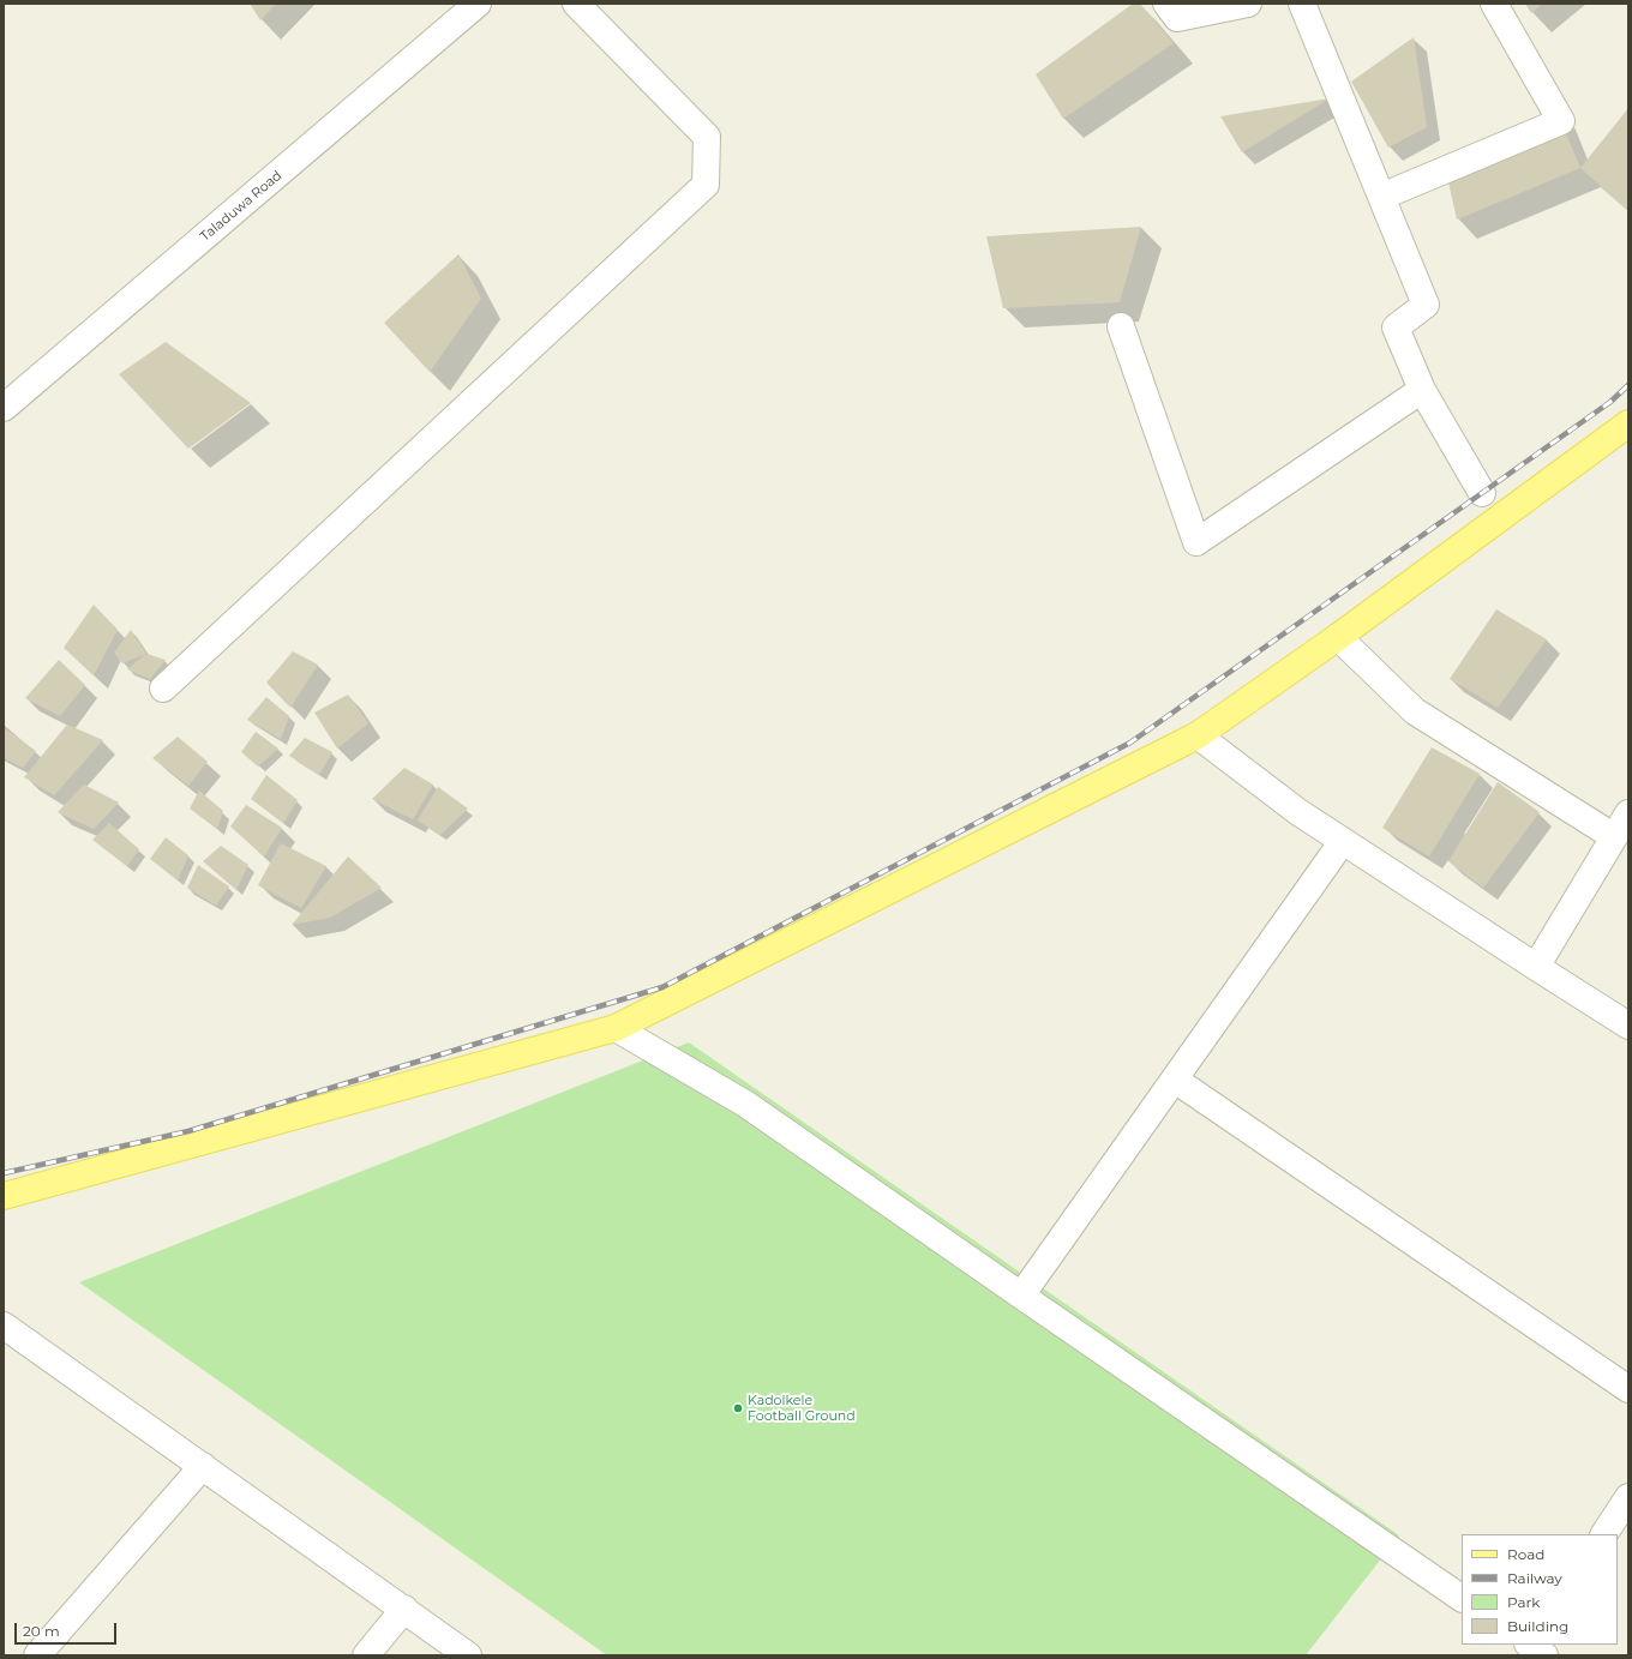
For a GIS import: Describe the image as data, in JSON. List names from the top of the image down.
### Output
{
  "streets": {
    "street": ["Taladuwa Road"]
  },
  "places": ["Kadolkele Football Ground"],
  "legend": [
    "Road",
    "Railway",
    "Park",
    "Building"
  ],
  "scale_bar": "20 m"
}
